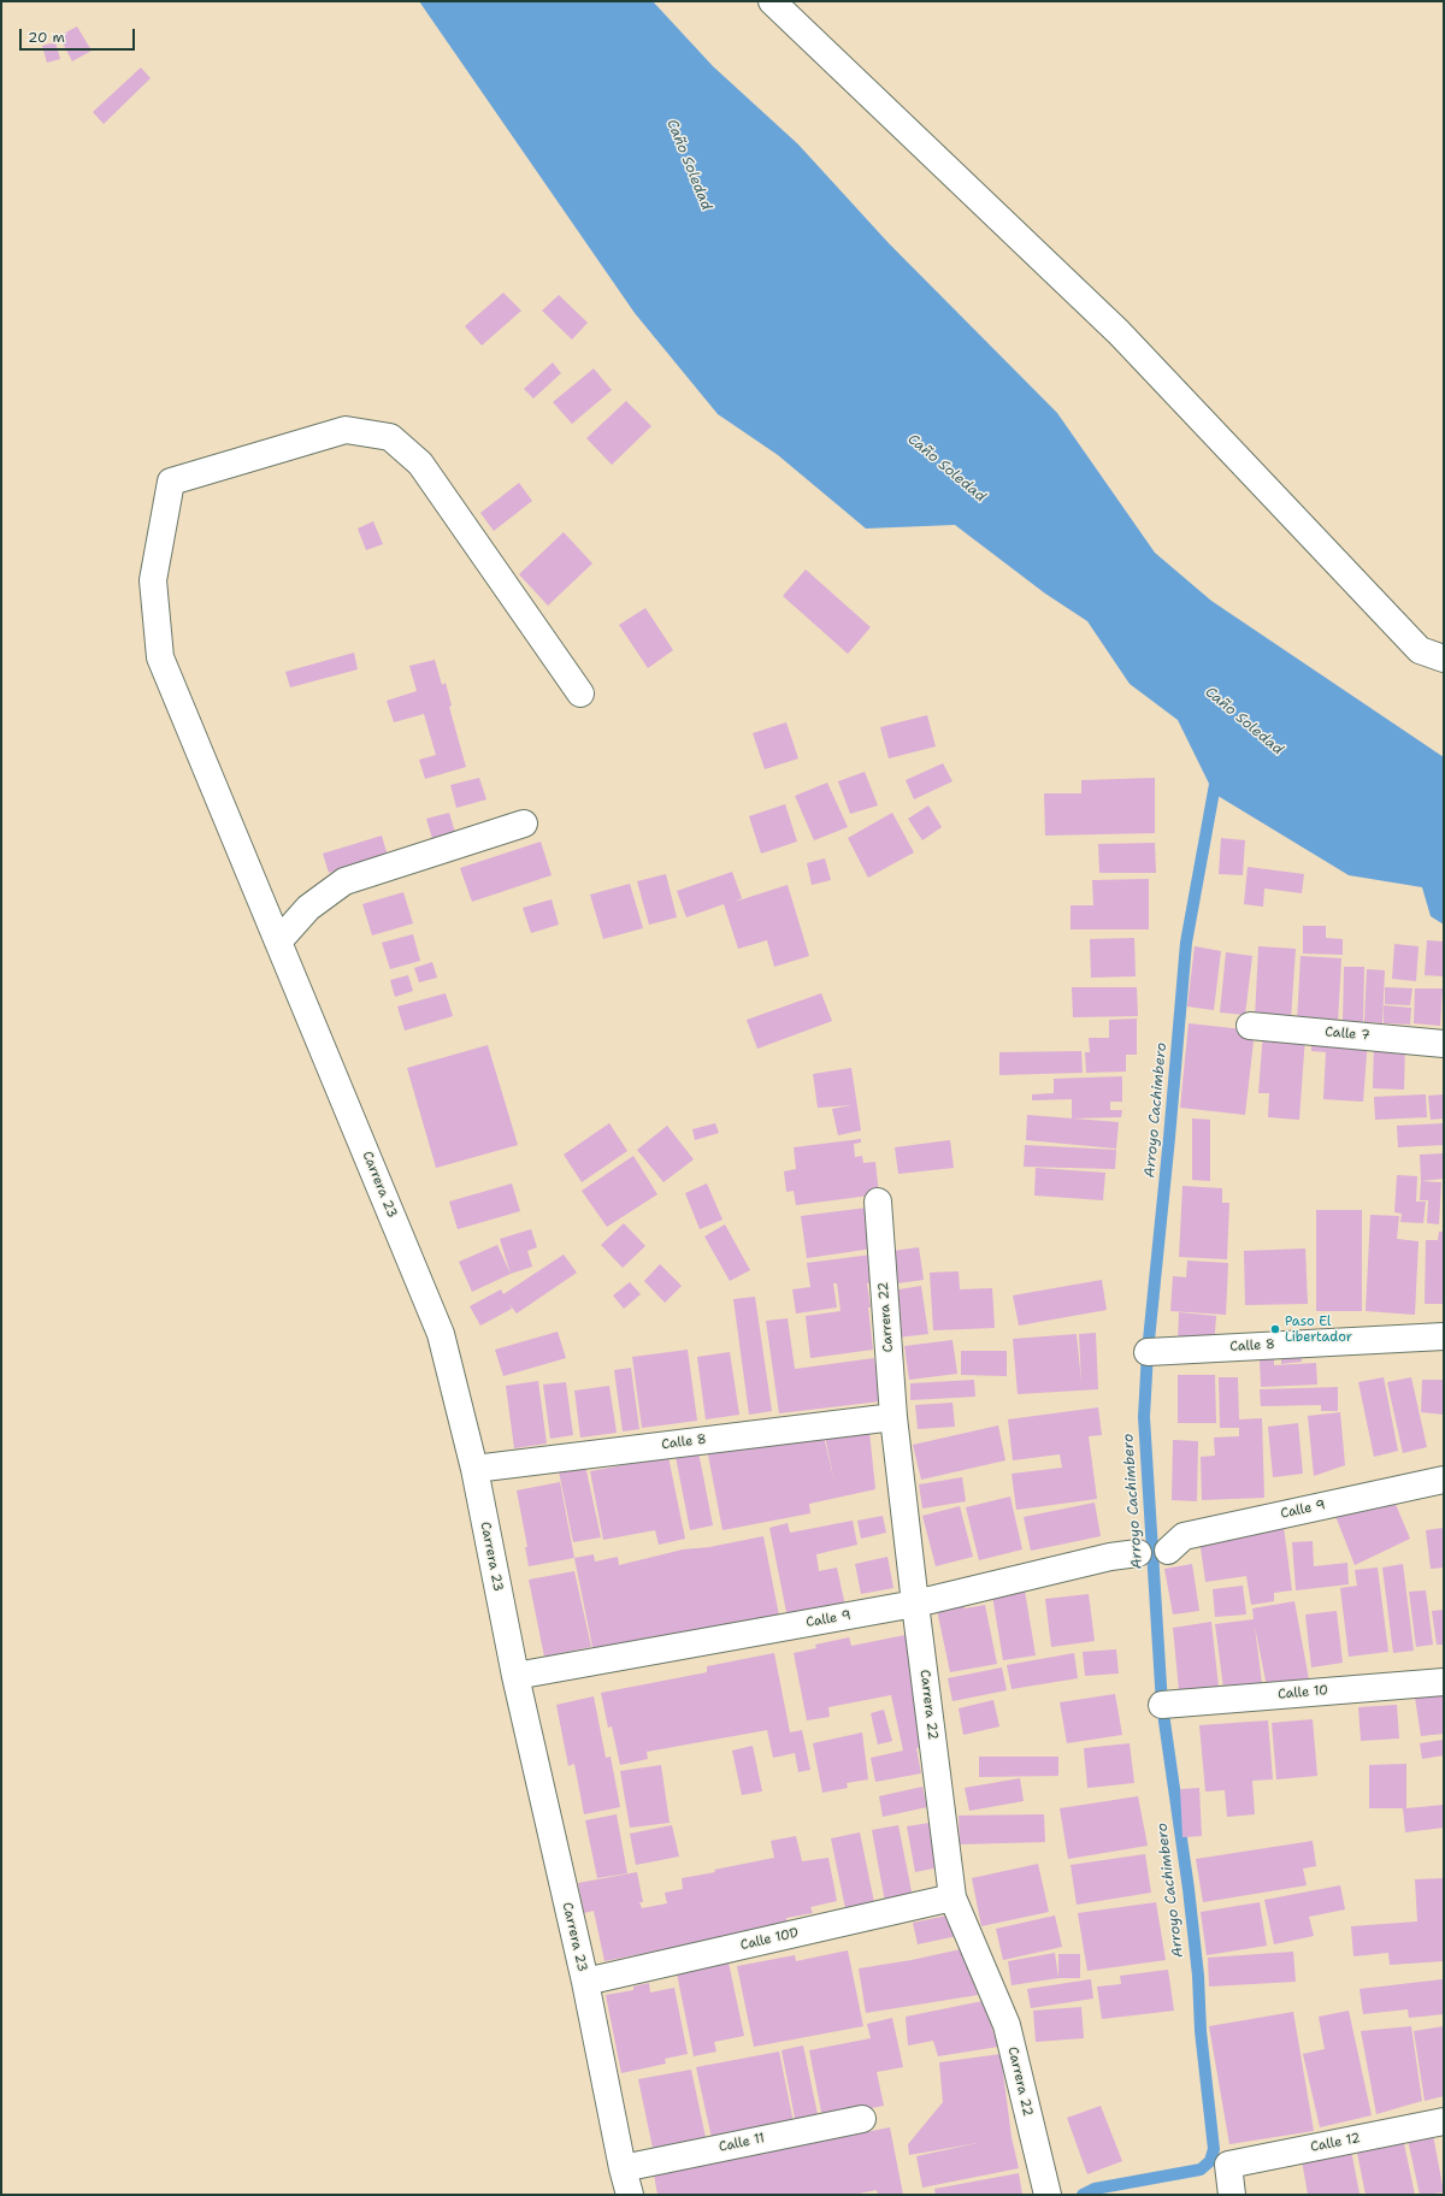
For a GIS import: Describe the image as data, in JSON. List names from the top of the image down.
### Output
{
  "streets": {
    "street": [
      "Calle 7",
      "Carrera 23",
      "Carrera 22",
      "Calle 8",
      "Calle 9",
      "Calle 10",
      "Calle 10D",
      "Calle 11",
      "Calle 12"
    ]
  },
  "crossings": [
    ["Carrera 23", "Calle 8"],
    ["Carrera 23", "Calle 9"],
    ["Carrera 23", "Calle 10D"],
    ["Carrera 23", "Calle 11"],
    ["Carrera 22", "Calle 8"],
    ["Carrera 22", "Calle 9"],
    ["Carrera 22", "Calle 10D"]
  ],
  "water": ["Caño Soledad", "Arroyo Cachimbero"],
  "places": ["Paso El Libertador"],
  "scale_bar": "20 m"
}
